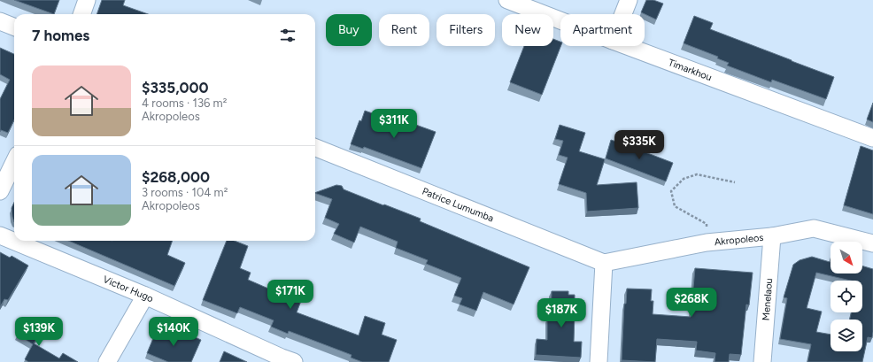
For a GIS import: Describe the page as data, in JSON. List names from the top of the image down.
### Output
{
  "streets": {
    "street": [
      "Timarkhou",
      "Patrice Lumumba",
      "Akropoleos",
      "Victor Hugo",
      "Menelaou"
    ]
  },
  "crossings": [
    ["Patrice Lumumba", "Akropoleos"],
    ["Akropoleos", "Menelaou"]
  ],
  "north": "bottom right",
  "page": {
    "chip": [
      "Buy",
      "Rent",
      "Filters",
      "New",
      "Apartment"
    ],
    "heading": "7 homes",
    "list": [
      {
        "name": "$335,000",
        "note": "4 rooms · 136 m² · Akropoleos"
      },
      {
        "name": "$268,000",
        "note": "3 rooms · 104 m² · Akropoleos"
      }
    ],
    "price": [
      "$311K",
      "$335K",
      "$171K",
      "$268K",
      "$187K",
      "$139K",
      "$140K"
    ]
  }
}
